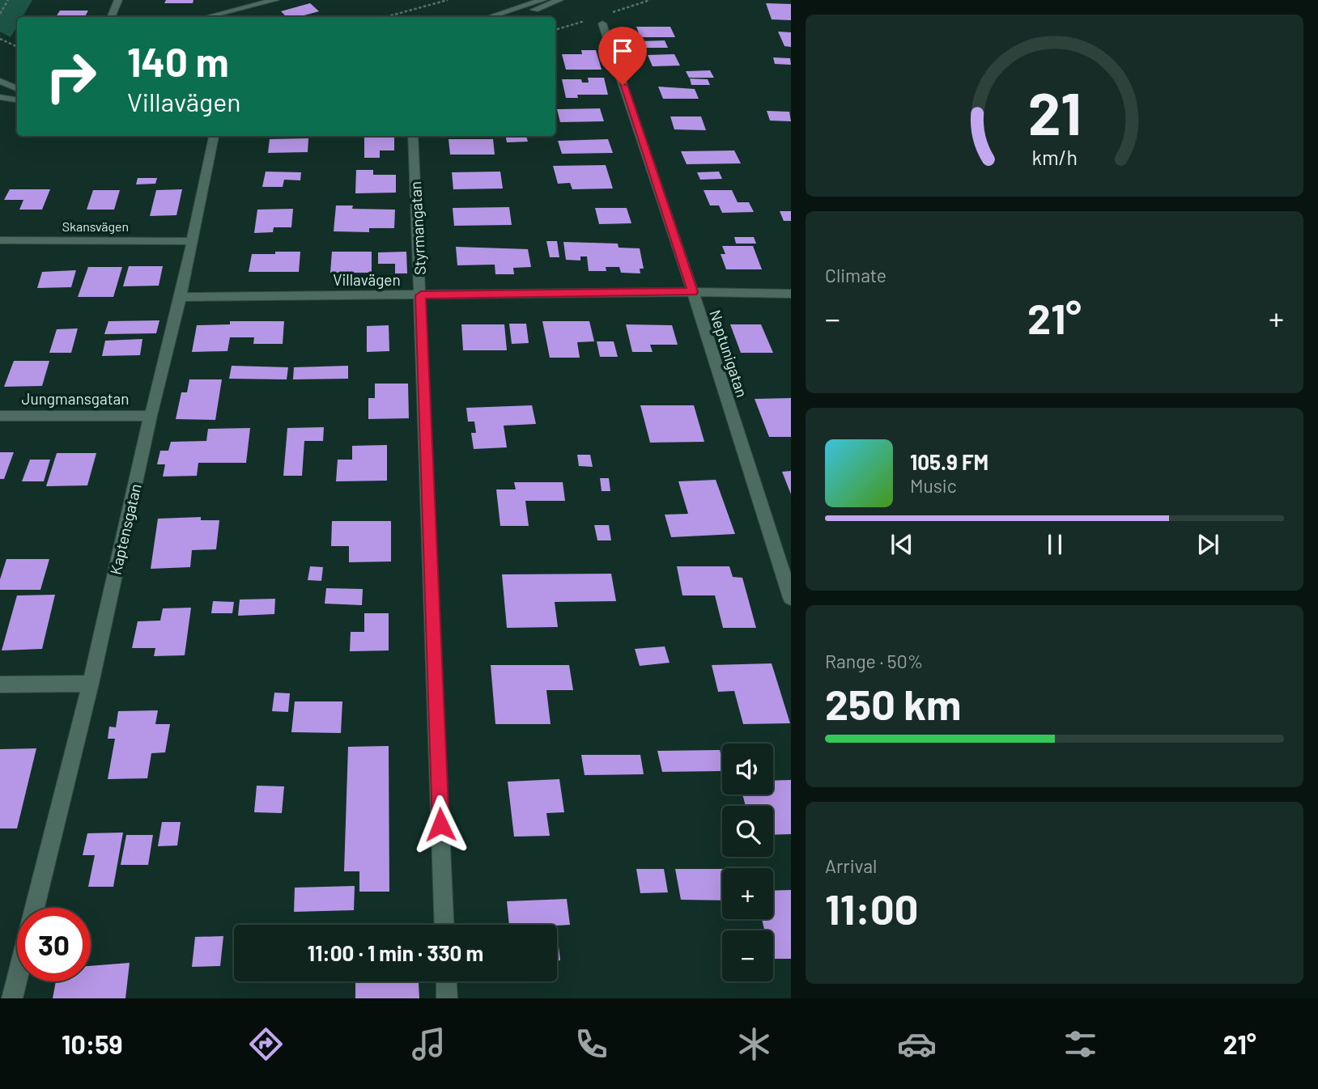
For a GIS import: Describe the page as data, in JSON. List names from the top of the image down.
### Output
{
  "streets": {
    "street": [
      "Skansvägen",
      "Styrmangatan",
      "Villavägen",
      "Neptunigatan",
      "Jungmansgatan",
      "Kaptensgatan"
    ]
  },
  "crossings": [
    ["Skansvägen", "Kaptensgatan"],
    ["Styrmangatan", "Villavägen"],
    ["Villavägen", "Neptunigatan"],
    ["Villavägen", "Kaptensgatan"],
    ["Jungmansgatan", "Kaptensgatan"]
  ],
  "page": {
    "turn": ["140 m", "Villavägen"],
    "tile": [
      "Climate",
      ["Range · 50%", "250 km"],
      ["Arrival", "11:00"]
    ],
    "heat": ["−", "21°", "+"],
    "song": ["105.9 FM", "Music"],
    "map_buttons": ["+", "−"],
    "limit": "30",
    "trip": "11:00 · 1 min · 330 m",
    "tabs": ["10:59", "21°"],
    "gauge": ["21", "km/h"]
  }
}
